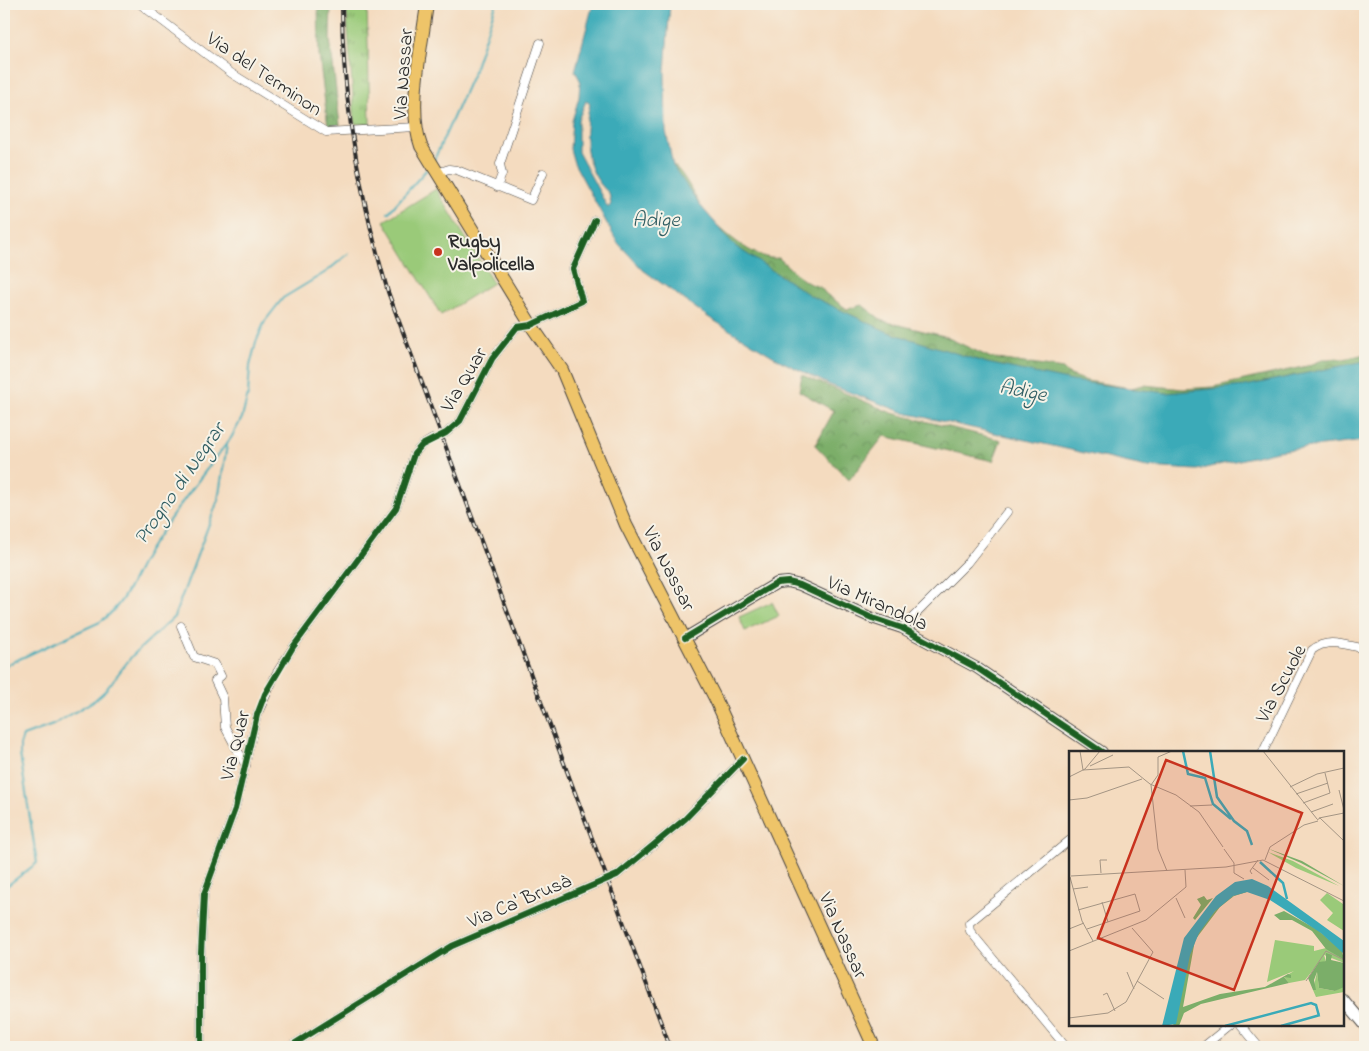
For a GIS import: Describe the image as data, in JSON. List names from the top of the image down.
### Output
{
  "streets": {
    "main road": ["Via Nassar"],
    "street": [
      "Via del Terminon",
      "Via Quar",
      "Via Mirandola",
      "Via Scuole",
      "Via Ca' Brusà"
    ]
  },
  "crossings": [
    ["Via del Terminon", "Via Nassar"],
    ["Via Nassar", "Via Quar"],
    ["Via Nassar", "Via Mirandola"],
    ["Via Nassar", "Via Ca' Brusà"]
  ],
  "water": ["Adige", "Progno di Negrar"],
  "places": ["Rugby Valpolicella"]
}
